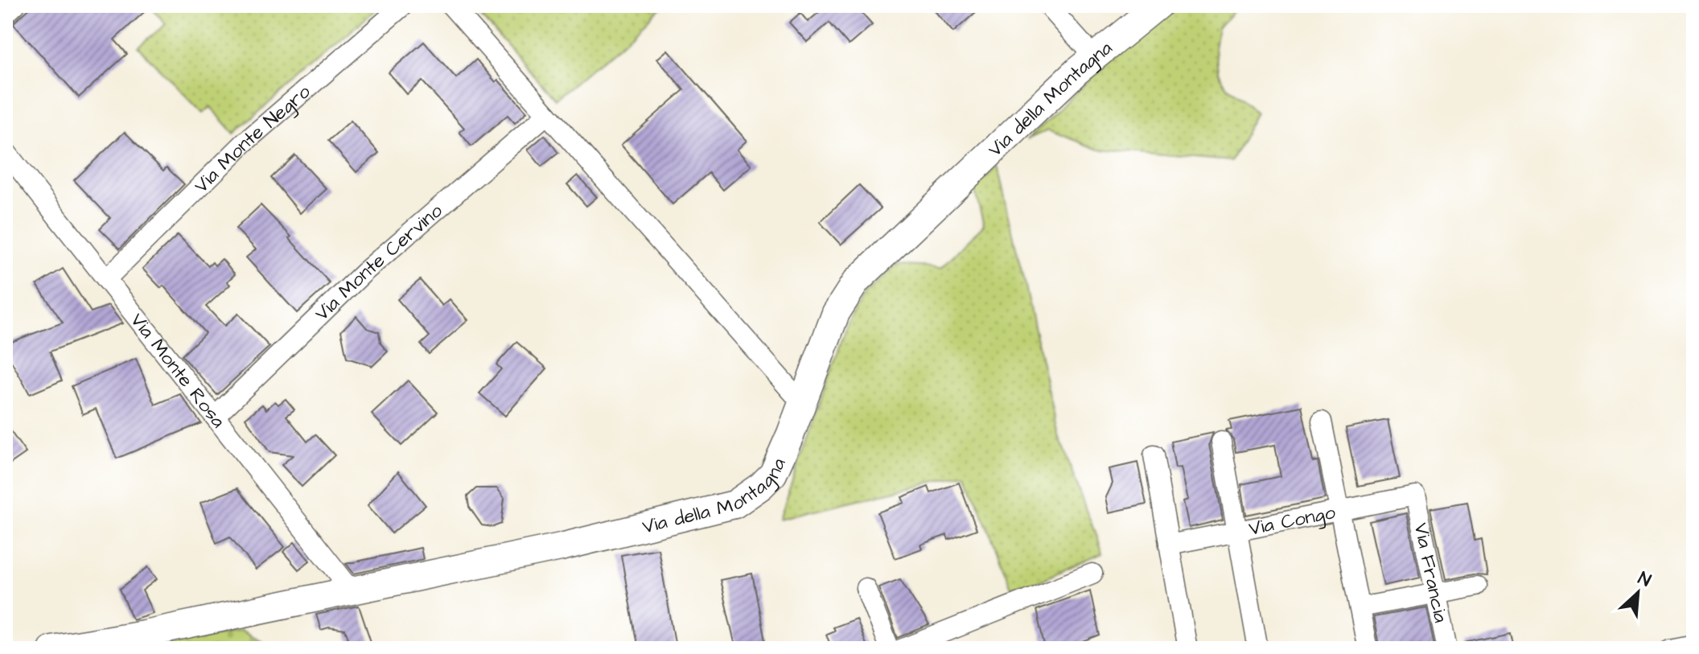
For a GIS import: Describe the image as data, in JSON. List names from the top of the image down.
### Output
{
  "streets": {
    "street": [
      "Via della Montagna",
      "Via Monte Negro",
      "Via Monte Cervino",
      "Via Monte Rosa",
      "Via Congo",
      "Via Francia"
    ]
  },
  "crossings": [
    ["Via della Montagna", "Via Monte Rosa"],
    ["Via Monte Negro", "Via Monte Rosa"],
    ["Via Monte Cervino", "Via Monte Rosa"],
    ["Via Congo", "Via Francia"]
  ],
  "north": "top right"
}
